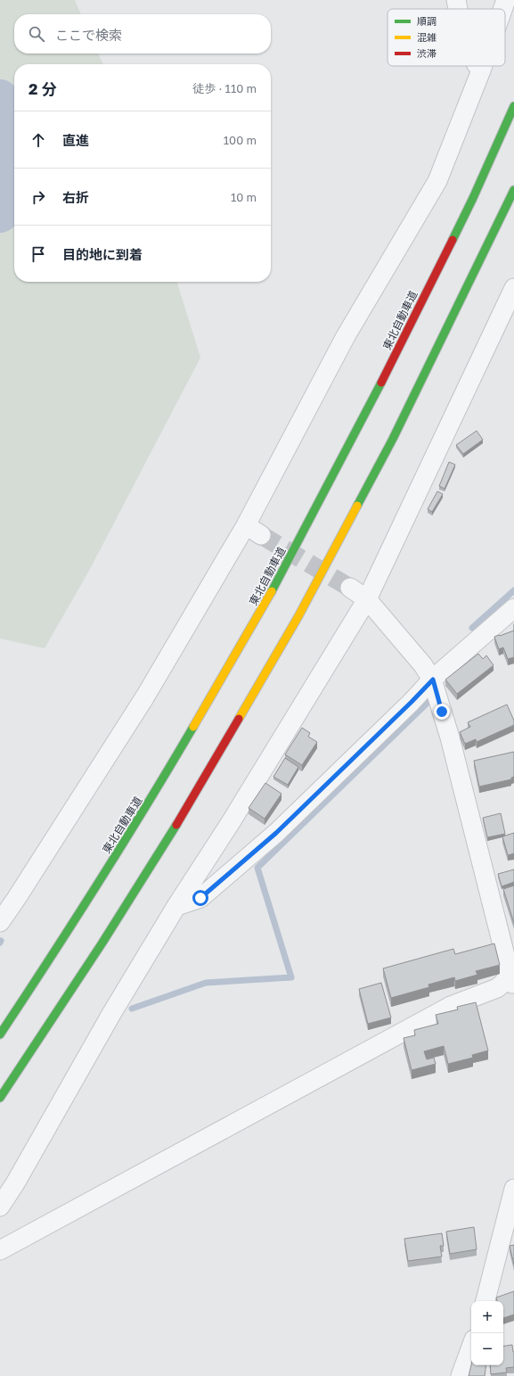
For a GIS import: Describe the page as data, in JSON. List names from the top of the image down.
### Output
{
  "streets": {
    "highway": ["東北自動車道"]
  },
  "legend": ["順調", "混雑", "渋滞"],
  "page": {
    "search": "ここで検索",
    "heading": ["2 分", "徒歩 · 110 m"],
    "list": [
      ["直進", "100 m"],
      ["右折", "10 m"],
      "目的地に到着"
    ],
    "map_buttons": ["+", "−"]
  }
}
